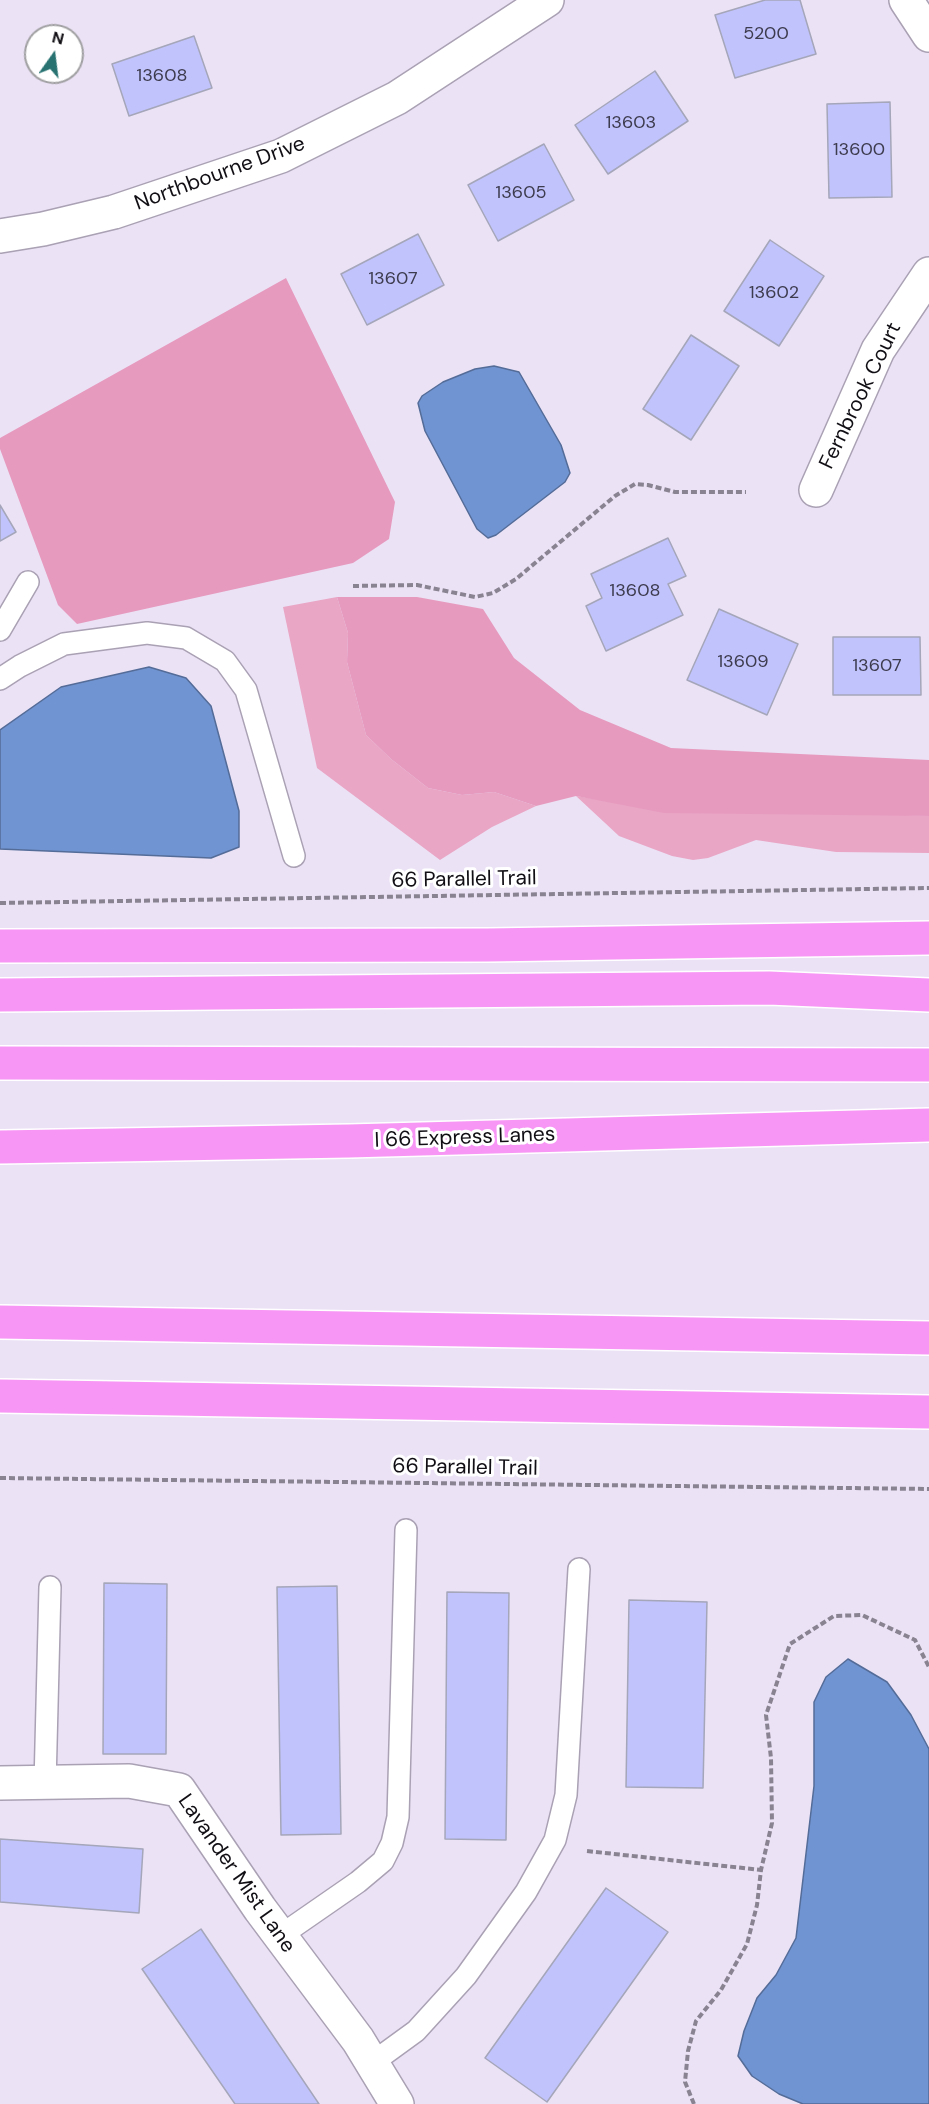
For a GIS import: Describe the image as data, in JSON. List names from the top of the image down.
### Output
{
  "streets": {
    "highway": ["I 66 Express Lanes"],
    "street": ["Northbourne Drive", "Fernbrook Court", "Lavander Mist Lane"],
    "path": ["66 Parallel Trail"]
  },
  "house_numbers": [
    "5200",
    "13608",
    "13603",
    "13600",
    "13605",
    "13607",
    "13602",
    "13608",
    "13609",
    "13607"
  ],
  "north": "top"
}
